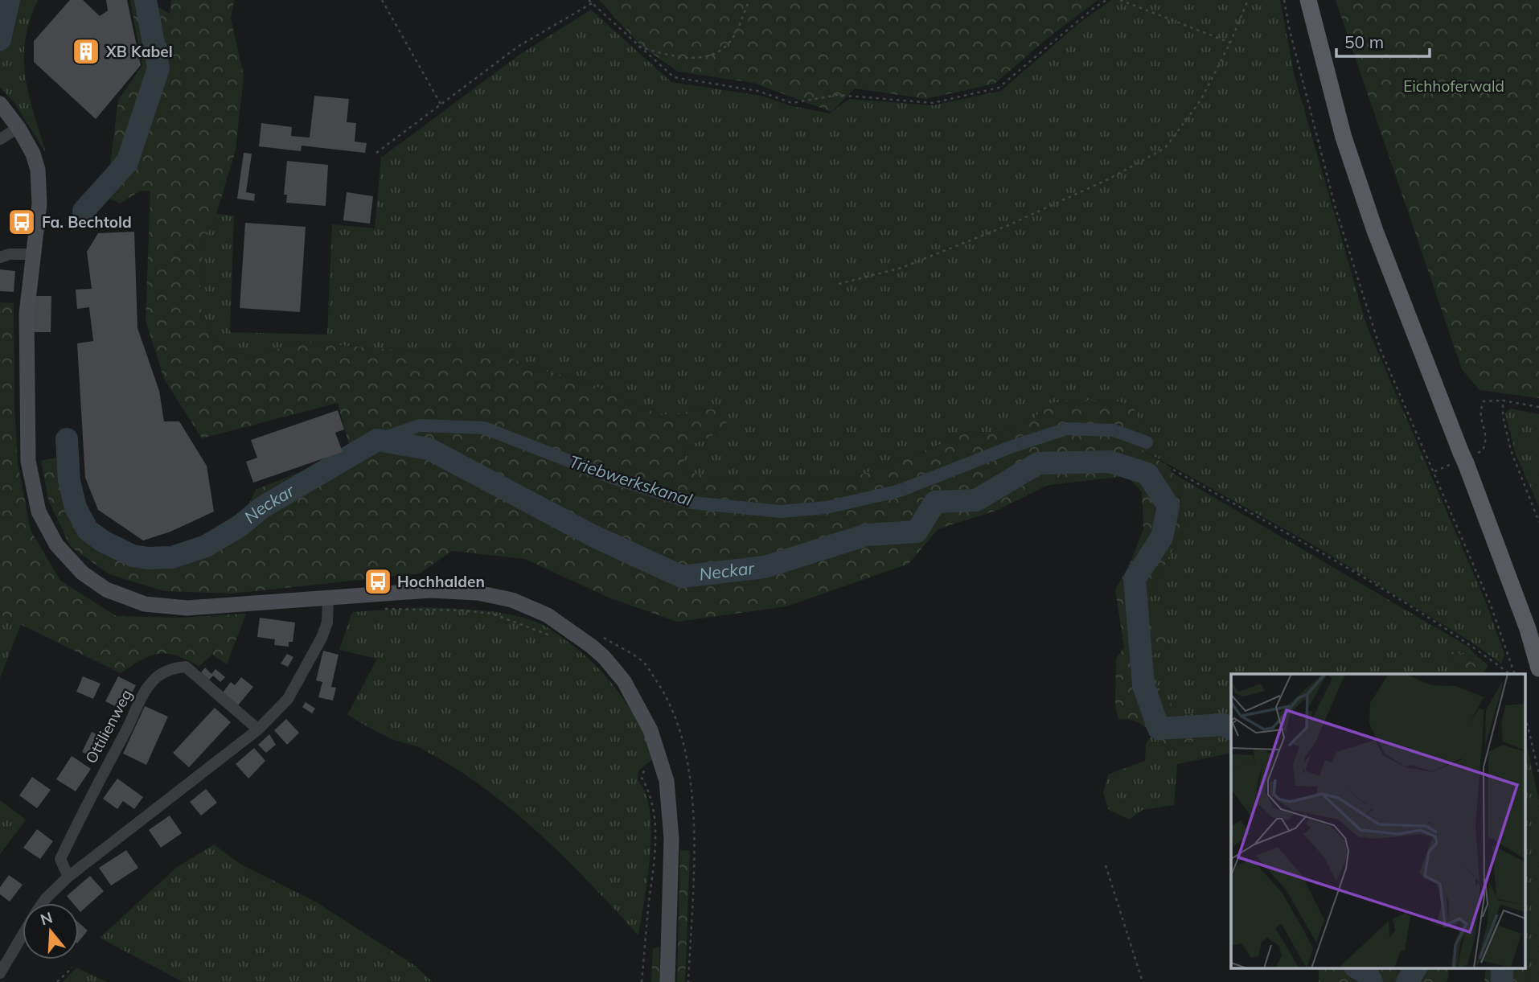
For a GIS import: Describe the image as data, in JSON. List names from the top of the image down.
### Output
{
  "streets": {
    "street": ["Ottilienweg"]
  },
  "water": ["Triebwerkskanal", "Neckar"],
  "parks": ["Eichhoferwald"],
  "places": {
    "building": ["XB Kabel"],
    "bus stop": ["Fa. Bechtold", "Hochhalden"]
  },
  "scale_bar": "50 m",
  "north": "top"
}
